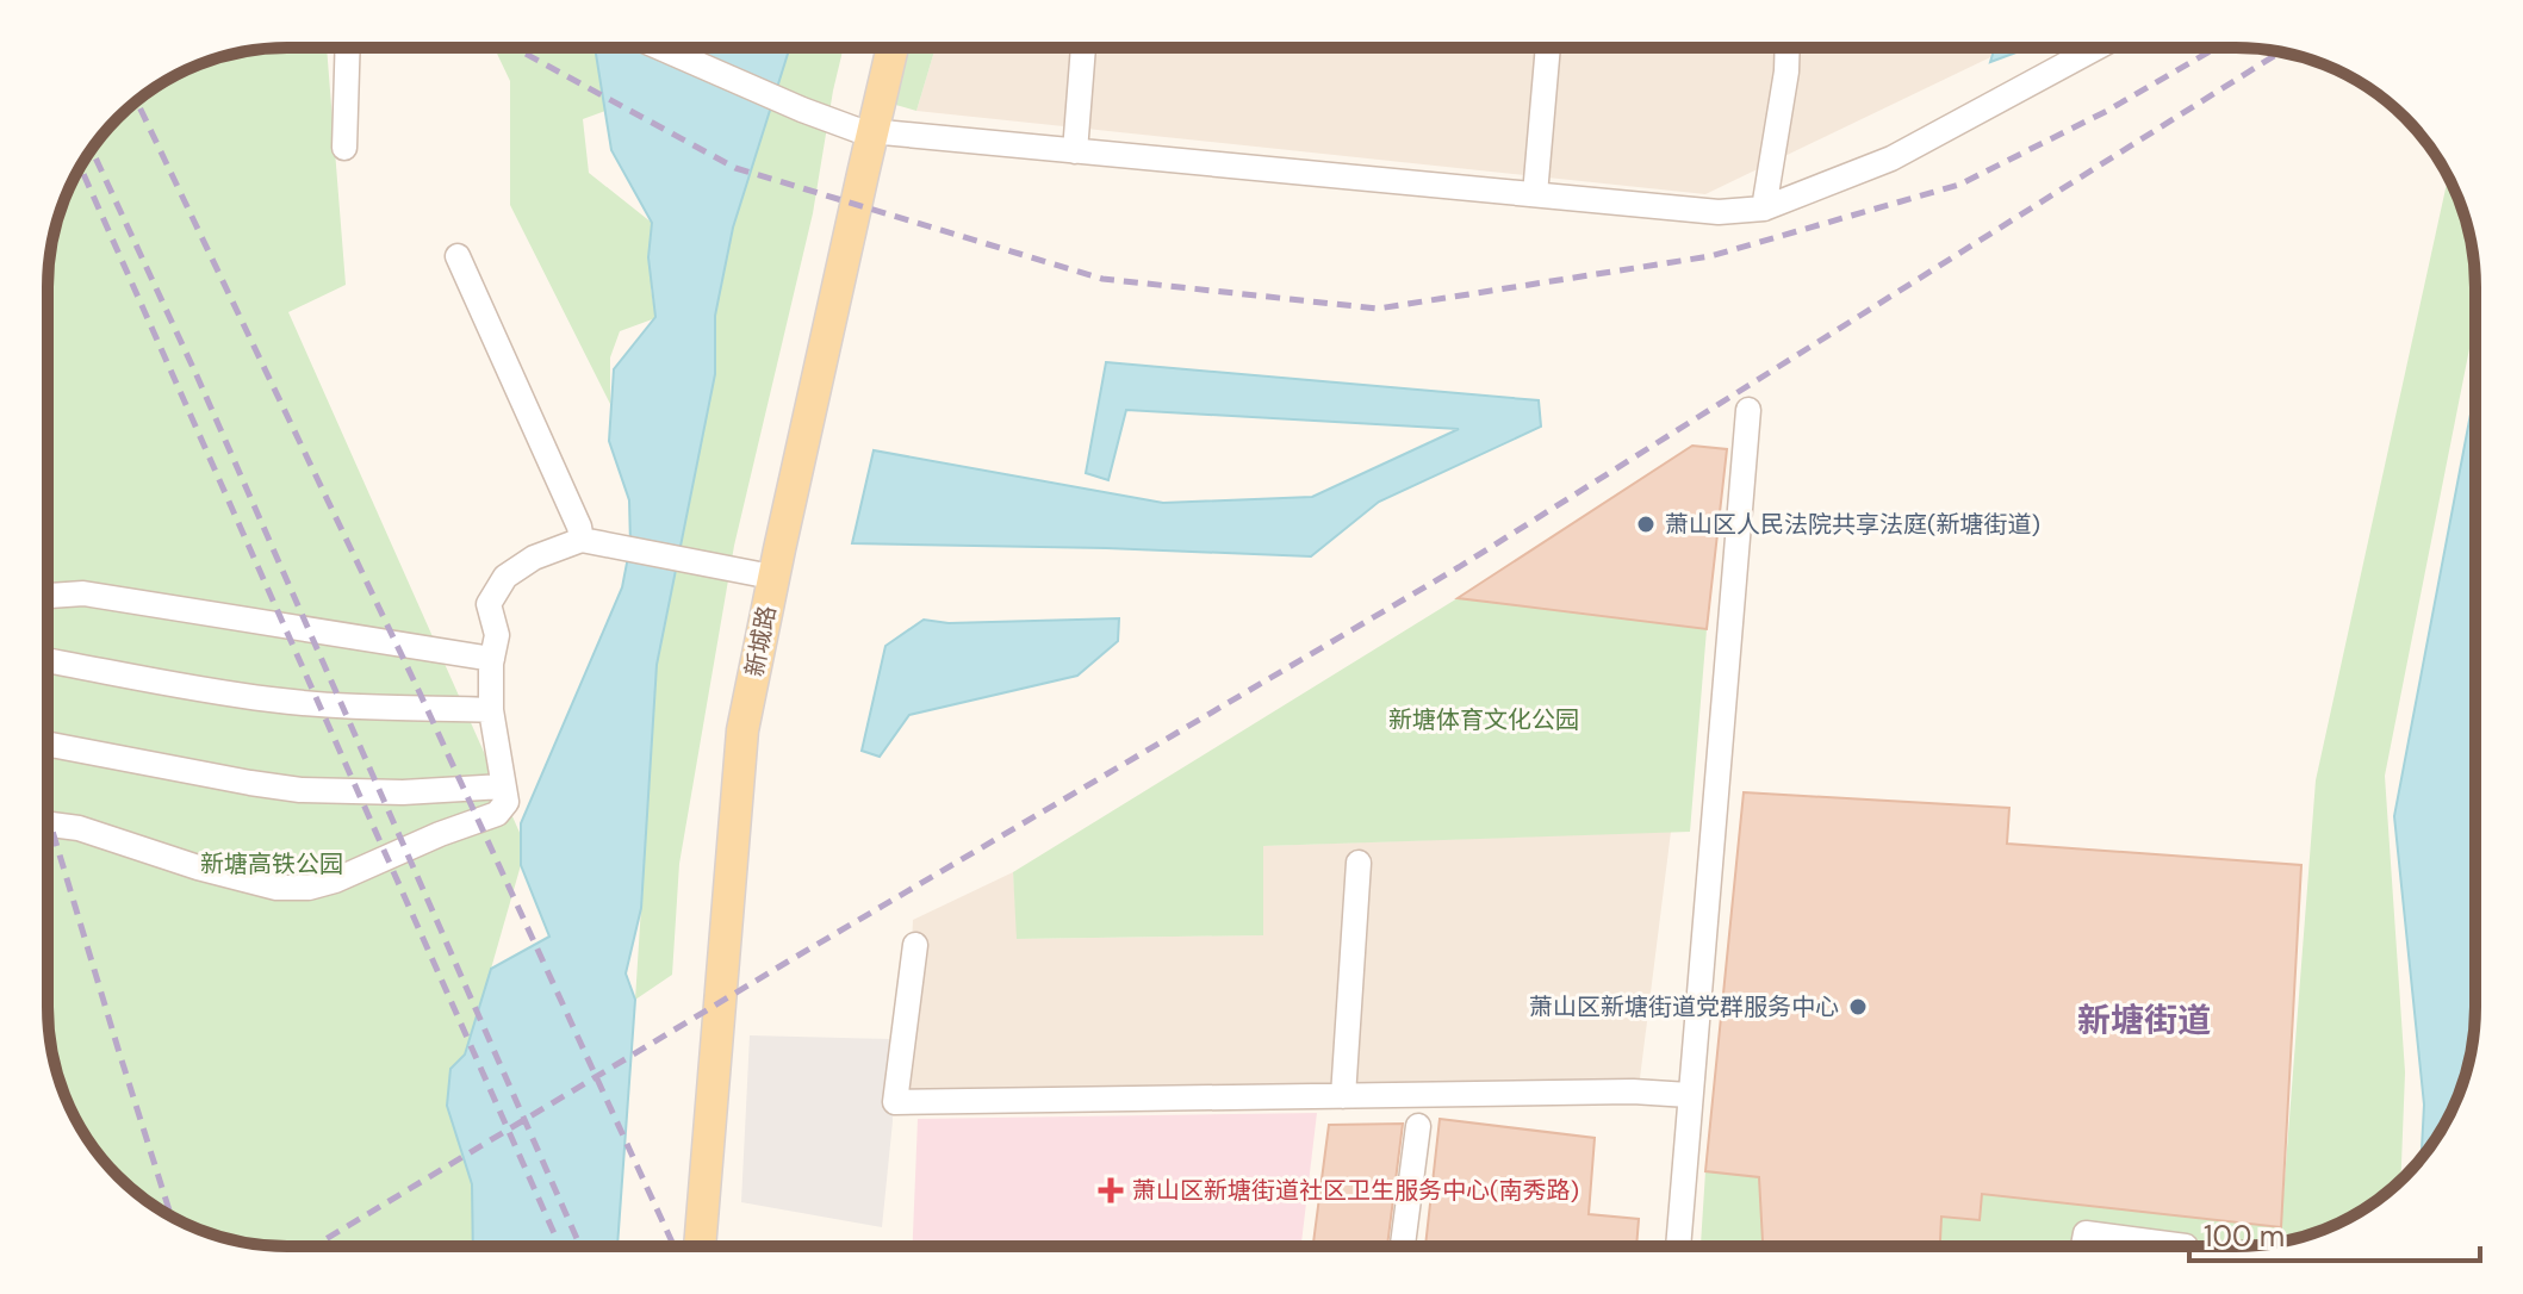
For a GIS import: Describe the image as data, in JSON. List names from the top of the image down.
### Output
{
  "streets": {
    "main road": ["新城路"]
  },
  "districts": ["新塘街道"],
  "parks": ["新塘体育文化公园", "新塘高铁公园"],
  "places": {
    "other": ["萧山区人民法院共享法庭(新塘街道)", "萧山区新塘街道党群服务中心"],
    "health": ["萧山区新塘街道社区卫生服务中心(南秀路)"]
  },
  "scale_bar": "100 m"
}
